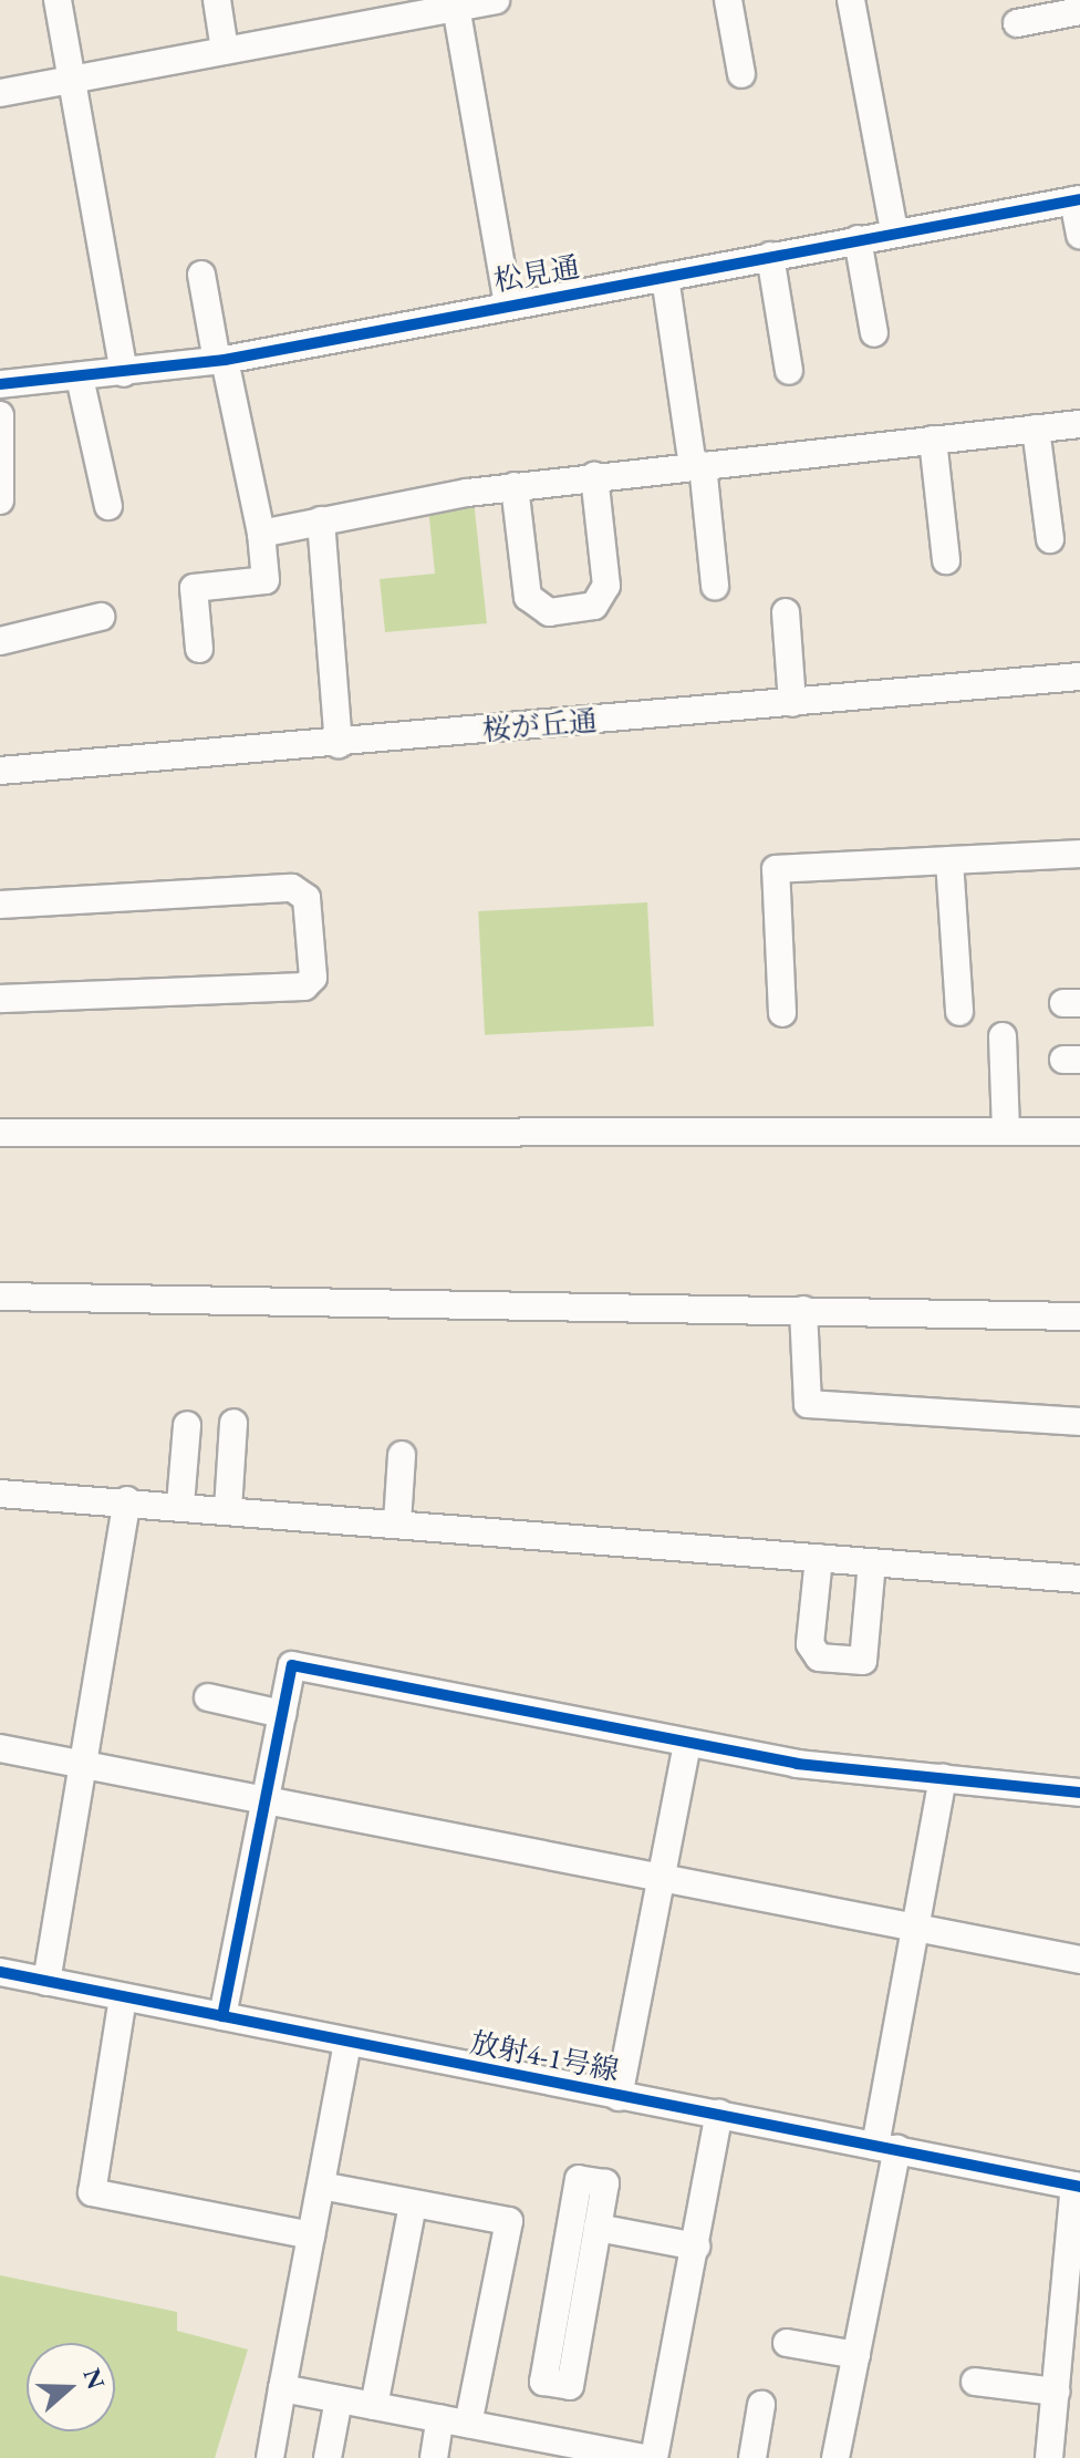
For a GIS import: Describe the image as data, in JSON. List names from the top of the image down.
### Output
{
  "streets": {
    "street": ["松見通", "桜が丘通", "放射4-1号線"]
  },
  "north": "right"
}
